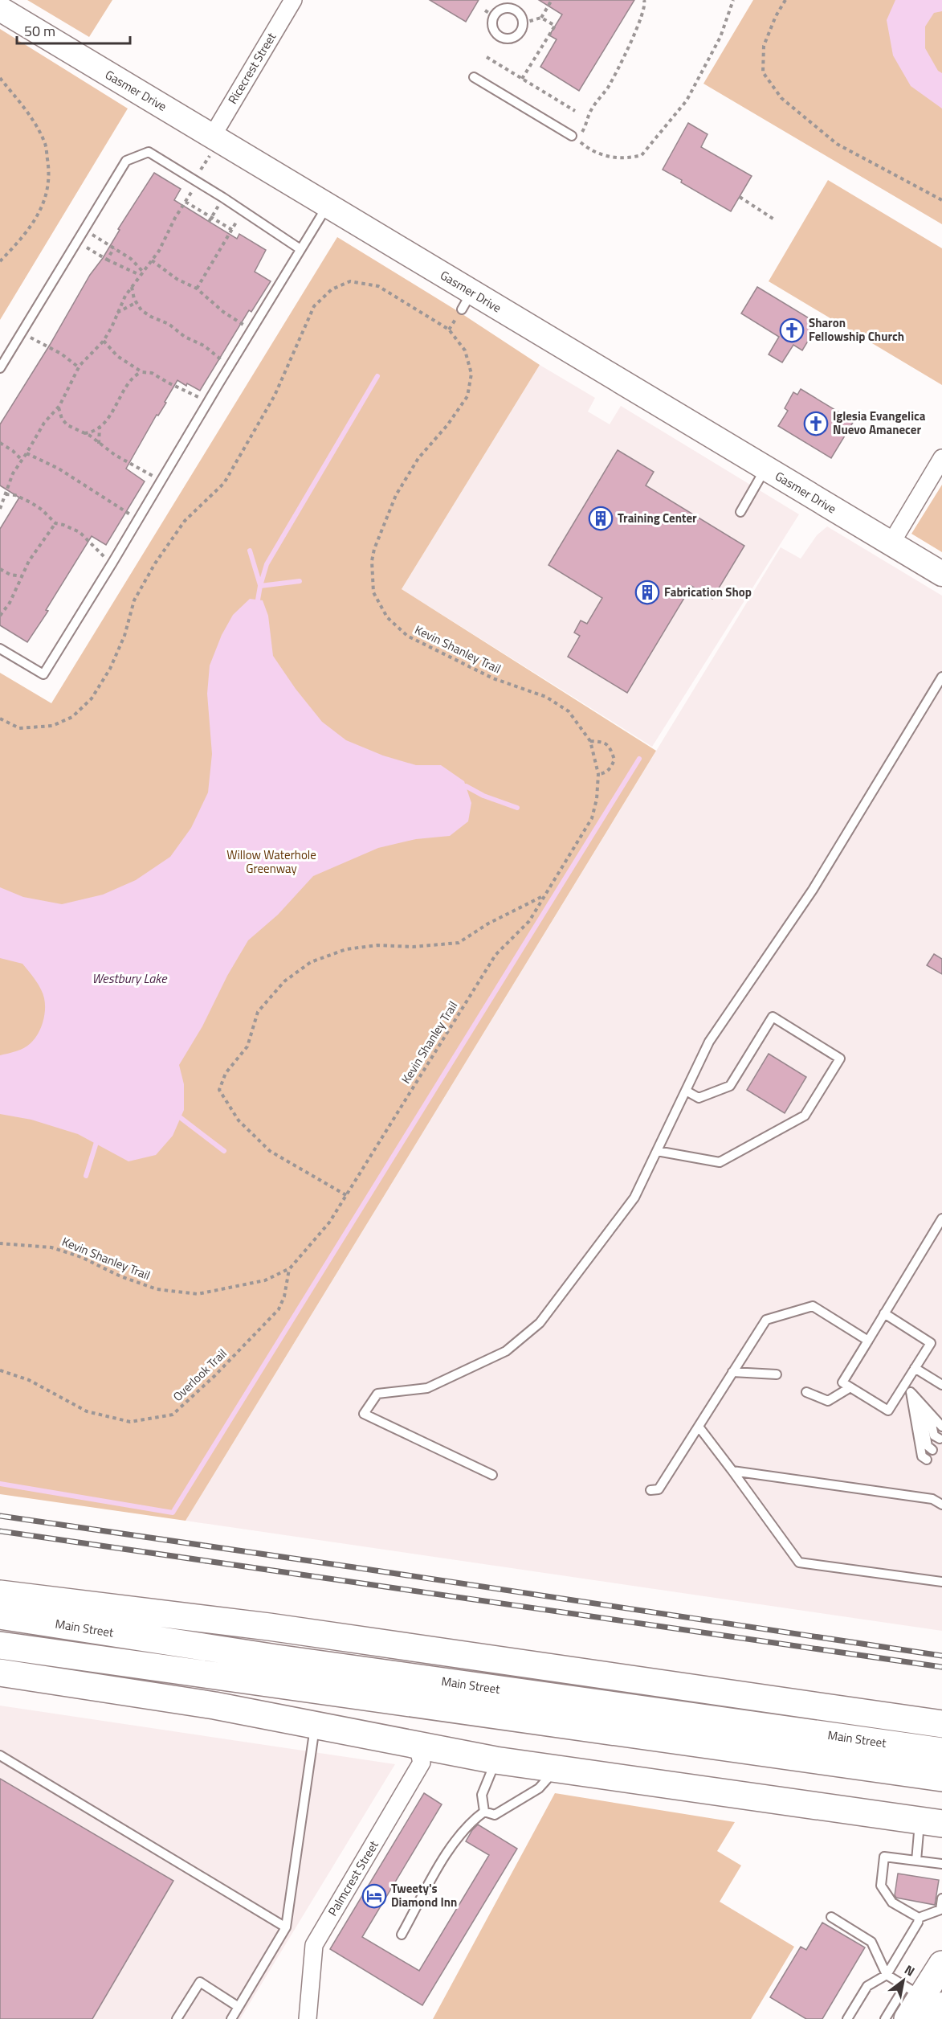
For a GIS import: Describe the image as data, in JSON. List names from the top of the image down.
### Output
{
  "streets": {
    "highway": ["Main Street"],
    "street": ["Ricecrest Street", "Gasmer Drive", "Palmcrest Street"],
    "path": ["Kevin Shanley Trail", "Overlook Trail"]
  },
  "crossings": [
    ["Ricecrest Street", "Gasmer Drive"],
    ["Kevin Shanley Trail", "Overlook Trail"]
  ],
  "water": ["Westbury Lake"],
  "parks": ["Willow Waterhole Greenway"],
  "places": {
    "church": ["Sharon Fellowship Church", "Iglesia Evangelica Nuevo Amanecer"],
    "building": ["Training Center", "Fabrication Shop"],
    "hotel": ["Tweety's Diamond Inn"]
  },
  "scale_bar": "50 m",
  "north": "top right"
}
